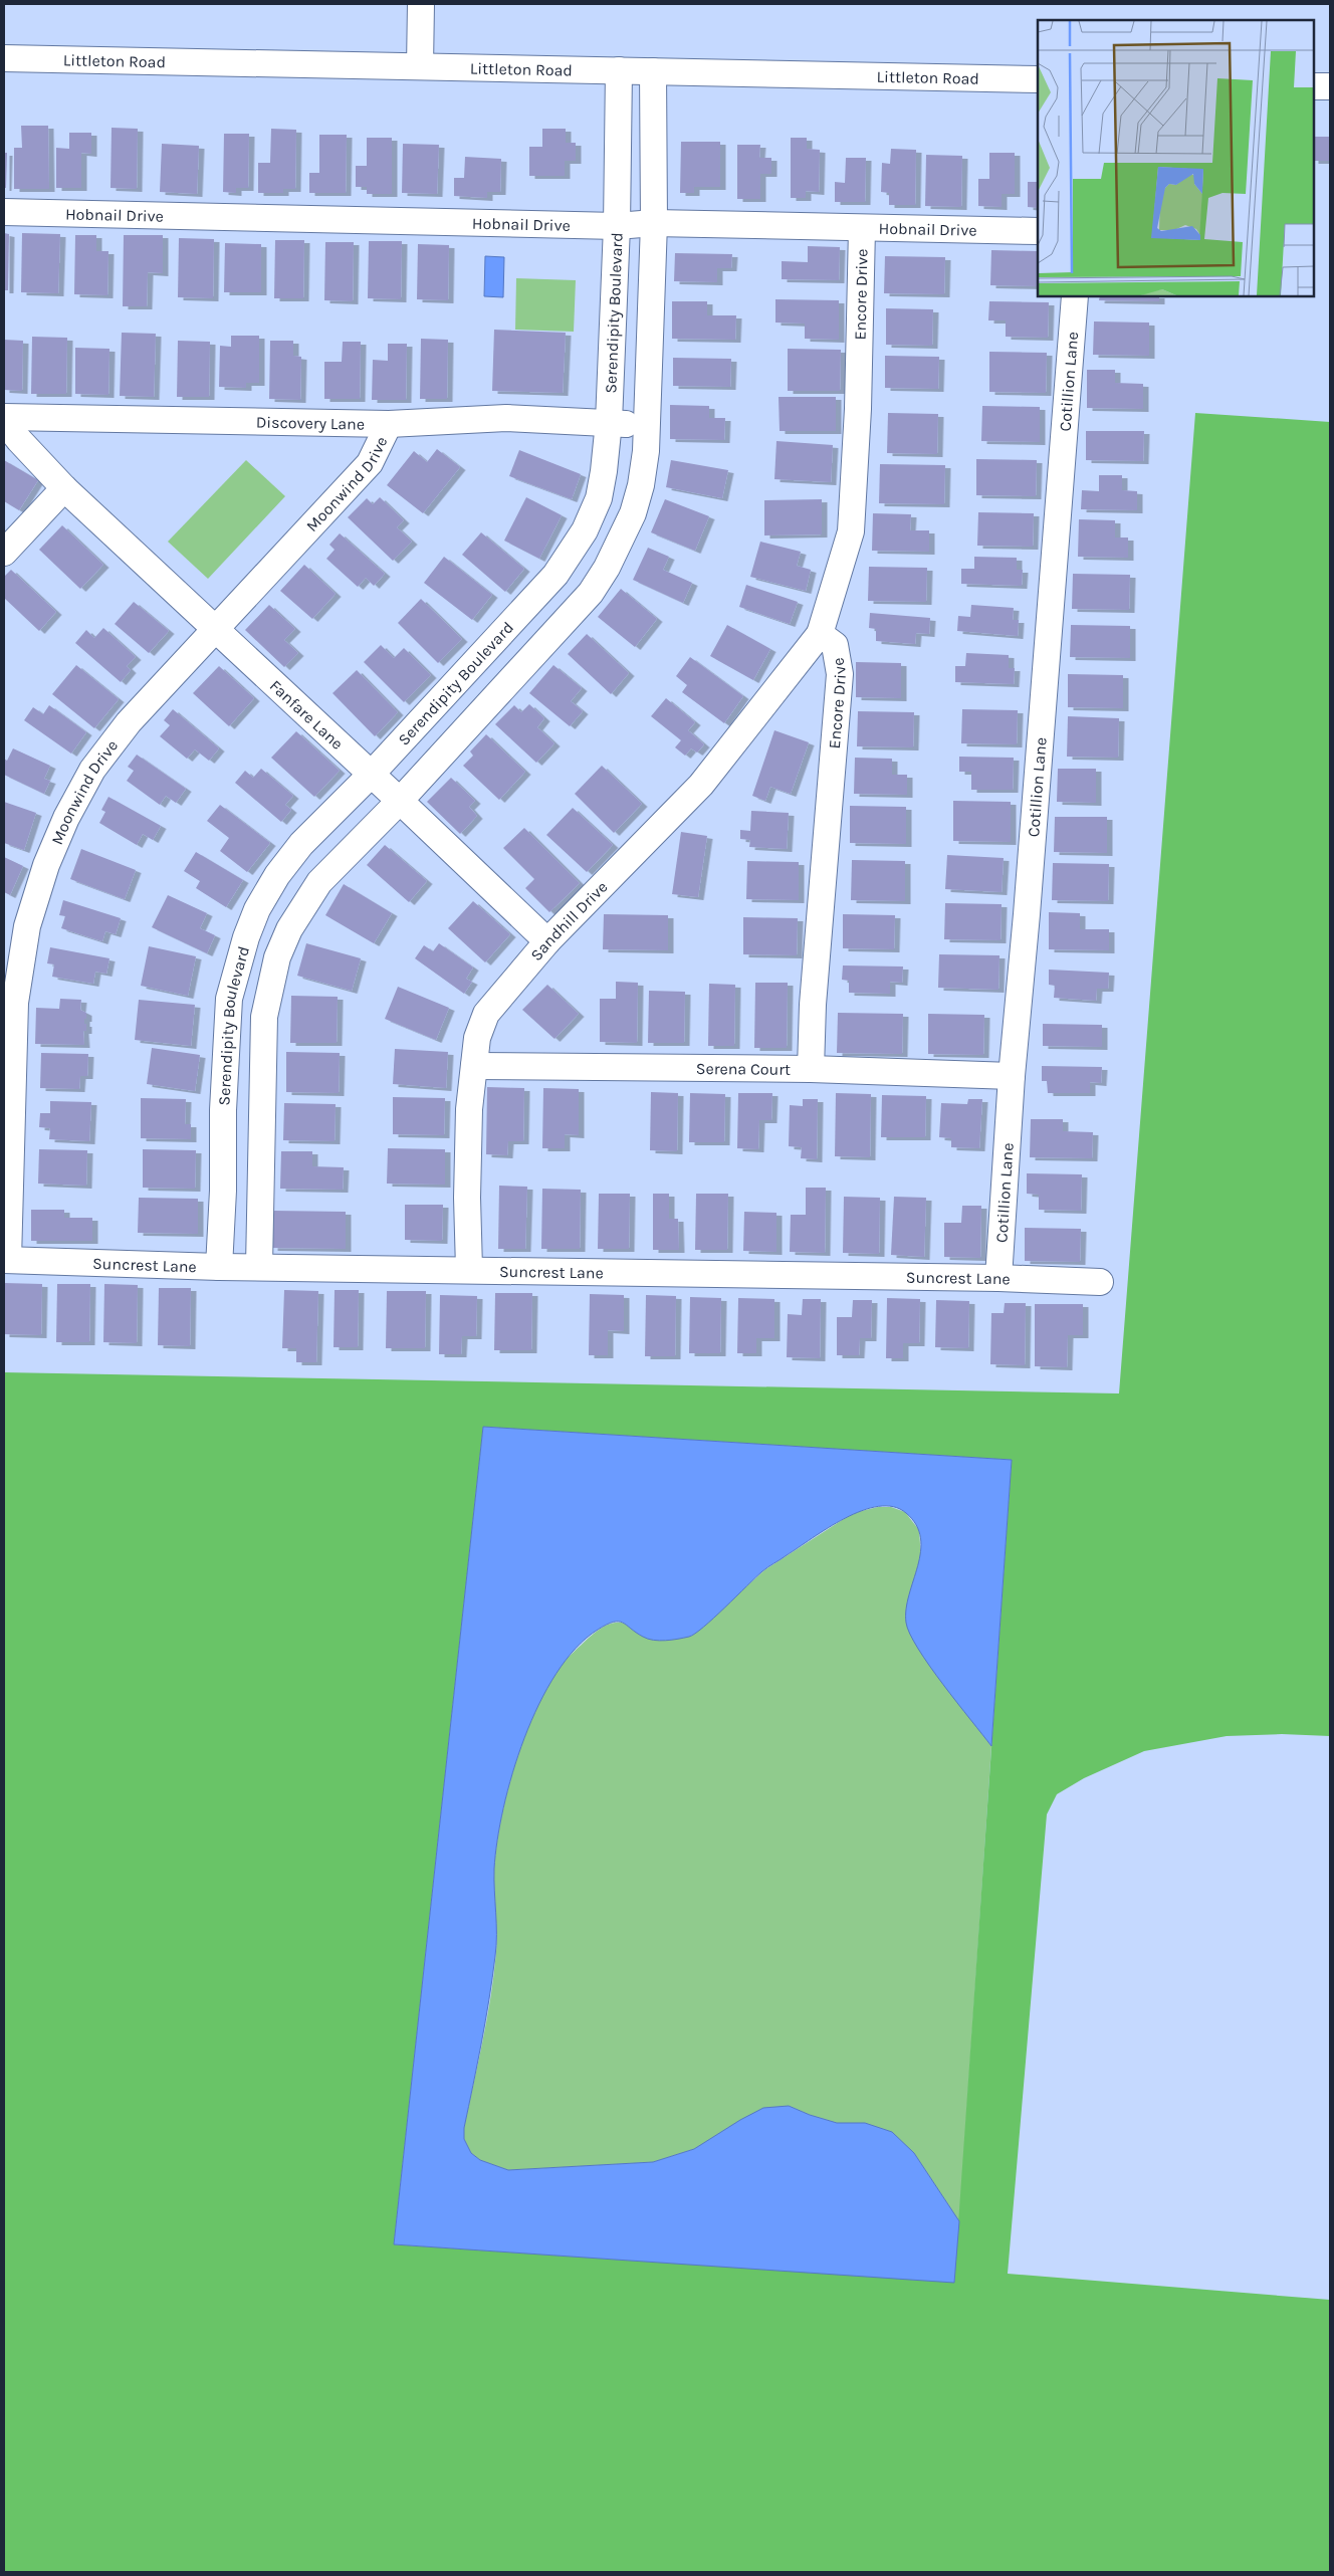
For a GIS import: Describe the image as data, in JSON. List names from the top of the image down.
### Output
{
  "streets": {
    "street": [
      "Littleton Road",
      "Hobnail Drive",
      "Encore Drive",
      "Serendipity Boulevard",
      "Cotillion Lane",
      "Discovery Lane",
      "Moonwind Drive",
      "Fanfare Lane",
      "Sandhill Drive",
      "Serena Court",
      "Suncrest Lane"
    ]
  },
  "crossings": [
    ["Littleton Road", "Serendipity Boulevard"],
    ["Hobnail Drive", "Encore Drive"],
    ["Hobnail Drive", "Serendipity Boulevard"],
    ["Encore Drive", "Sandhill Drive"],
    ["Encore Drive", "Serena Court"],
    ["Serendipity Boulevard", "Discovery Lane"],
    ["Serendipity Boulevard", "Fanfare Lane"],
    ["Serendipity Boulevard", "Suncrest Lane"],
    ["Cotillion Lane", "Serena Court"],
    ["Cotillion Lane", "Suncrest Lane"],
    ["Discovery Lane", "Moonwind Drive"],
    ["Discovery Lane", "Fanfare Lane"],
    ["Moonwind Drive", "Fanfare Lane"],
    ["Moonwind Drive", "Suncrest Lane"],
    ["Fanfare Lane", "Sandhill Drive"],
    ["Sandhill Drive", "Serena Court"],
    ["Sandhill Drive", "Suncrest Lane"]
  ]
}
